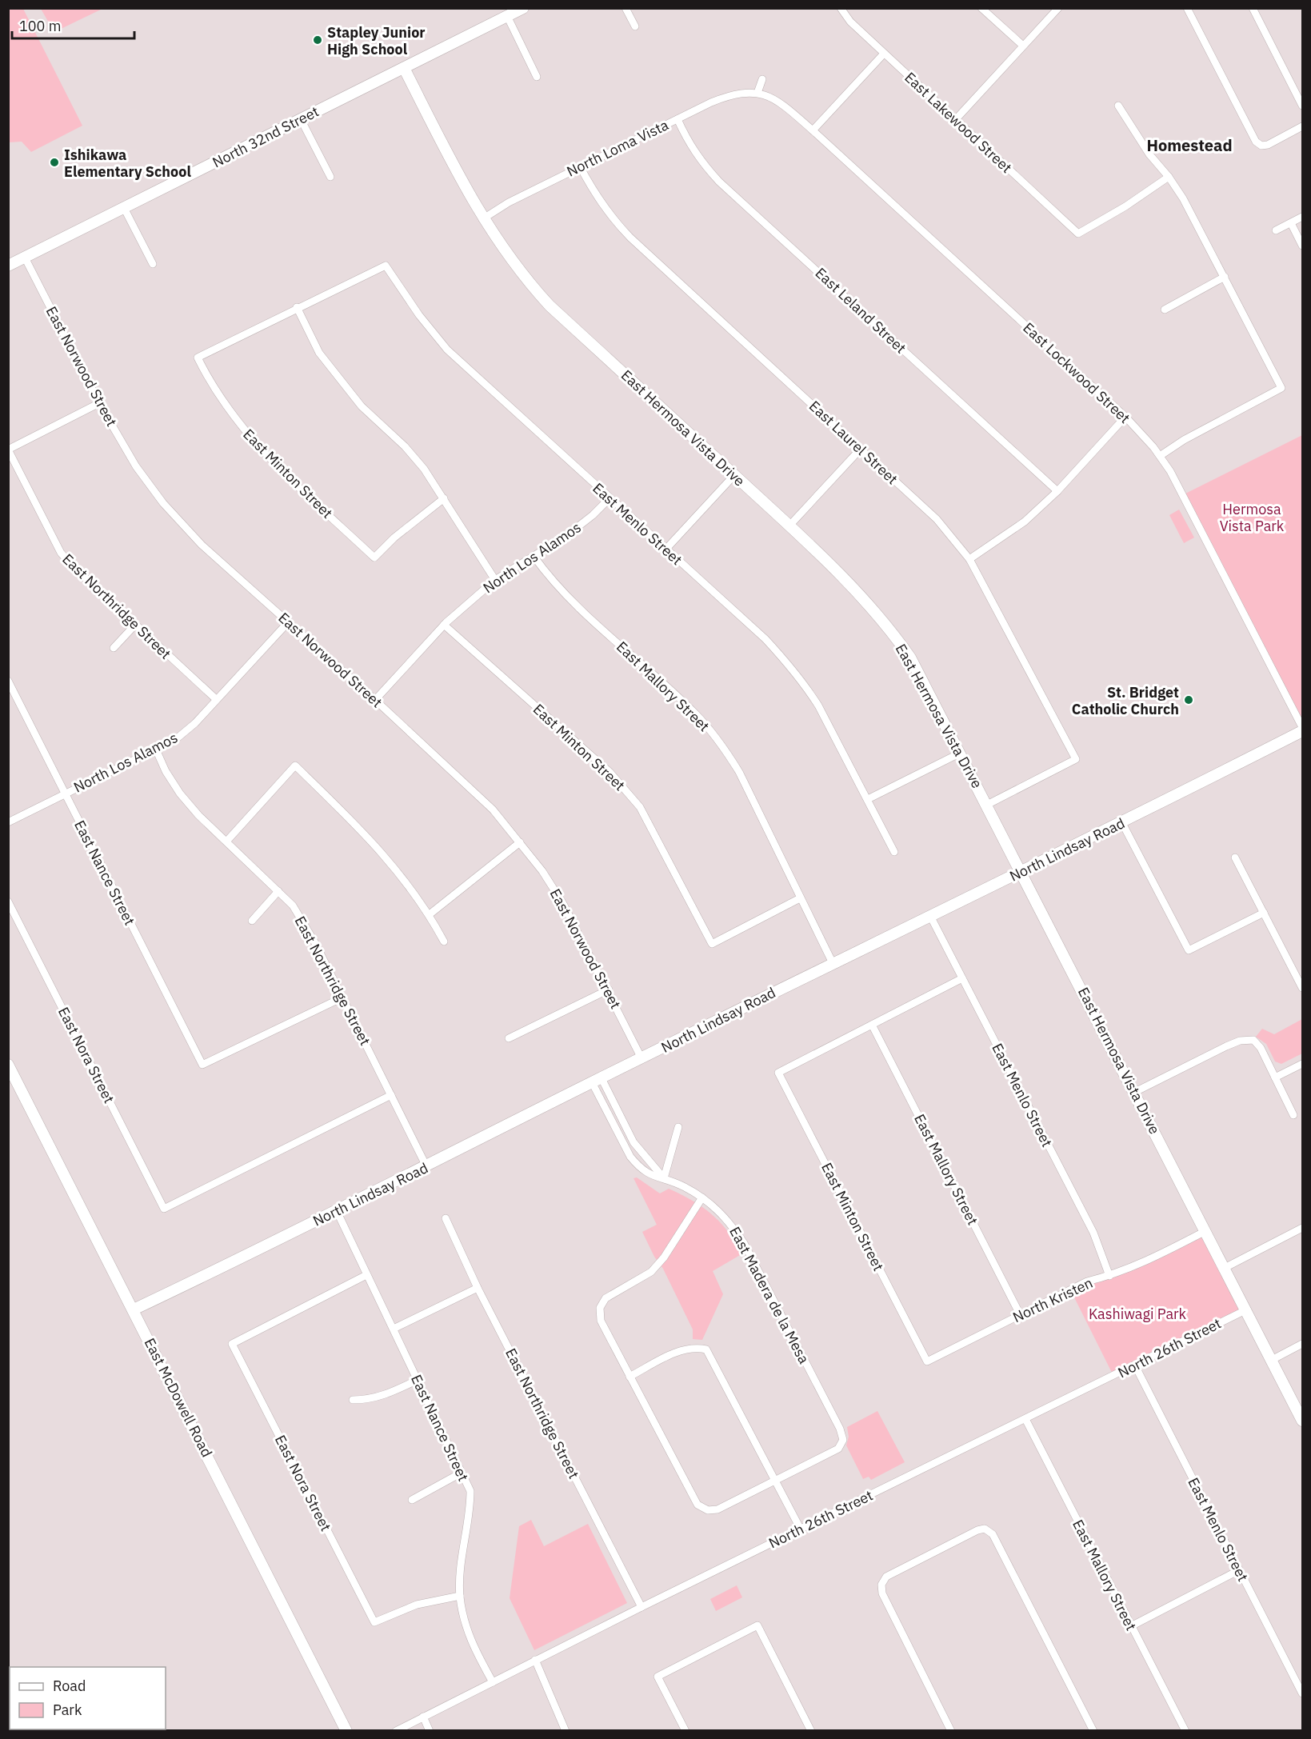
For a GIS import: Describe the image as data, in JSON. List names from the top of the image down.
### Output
{
  "streets": {
    "street": [
      "East Lakewood Street",
      "North 32nd Street",
      "North Loma Vista",
      "East Leland Street",
      "East Norwood Street",
      "East Lockwood Street",
      "East Hermosa Vista Drive",
      "East Laurel Street",
      "East Minton Street",
      "East Menlo Street",
      "North Los Alamos",
      "East Northridge Street",
      "East Mallory Street",
      "North Lindsay Road",
      "East Nance Street",
      "East Nora Street",
      "East Madera de la Mesa",
      "North Kristen",
      "North 26th Street",
      "East McDowell Road"
    ]
  },
  "crossings": [
    ["North 32nd Street", "East Norwood Street"],
    ["North 32nd Street", "East Hermosa Vista Drive"],
    ["North Loma Vista", "East Leland Street"],
    ["North Loma Vista", "East Lockwood Street"],
    ["North Loma Vista", "East Hermosa Vista Drive"],
    ["North Loma Vista", "East Laurel Street"],
    ["East Norwood Street", "North Los Alamos"],
    ["East Norwood Street", "North Lindsay Road"],
    ["East Hermosa Vista Drive", "East Laurel Street"],
    ["East Hermosa Vista Drive", "North Lindsay Road"],
    ["East Hermosa Vista Drive", "North Kristen"],
    ["East Hermosa Vista Drive", "North 26th Street"],
    ["East Minton Street", "East Menlo Street"],
    ["East Minton Street", "North Los Alamos"],
    ["East Minton Street", "East Mallory Street"],
    ["East Minton Street", "North Kristen"],
    ["East Menlo Street", "North Los Alamos"],
    ["East Menlo Street", "North Lindsay Road"],
    ["East Menlo Street", "North Kristen"],
    ["East Menlo Street", "North 26th Street"],
    ["North Los Alamos", "East Northridge Street"],
    ["North Los Alamos", "East Mallory Street"],
    ["North Los Alamos", "East Nance Street"],
    ["East Northridge Street", "North Lindsay Road"],
    ["East Northridge Street", "East Nance Street"],
    ["East Northridge Street", "East Nora Street"],
    ["East Northridge Street", "North 26th Street"],
    ["East Mallory Street", "North Lindsay Road"],
    ["East Mallory Street", "North Kristen"],
    ["East Mallory Street", "North 26th Street"],
    ["North Lindsay Road", "East Nance Street"],
    ["North Lindsay Road", "East Madera de la Mesa"],
    ["North Lindsay Road", "East McDowell Road"],
    ["East Nance Street", "East Nora Street"],
    ["East Nance Street", "North 26th Street"]
  ],
  "districts": ["Homestead"],
  "parks": ["Hermosa Vista Park", "Kashiwagi Park"],
  "places": ["Stapley Junior High School", "Ishikawa Elementary School", "St. Bridget Catholic Church"],
  "legend": ["Road", "Park"],
  "scale_bar": "100 m"
}
